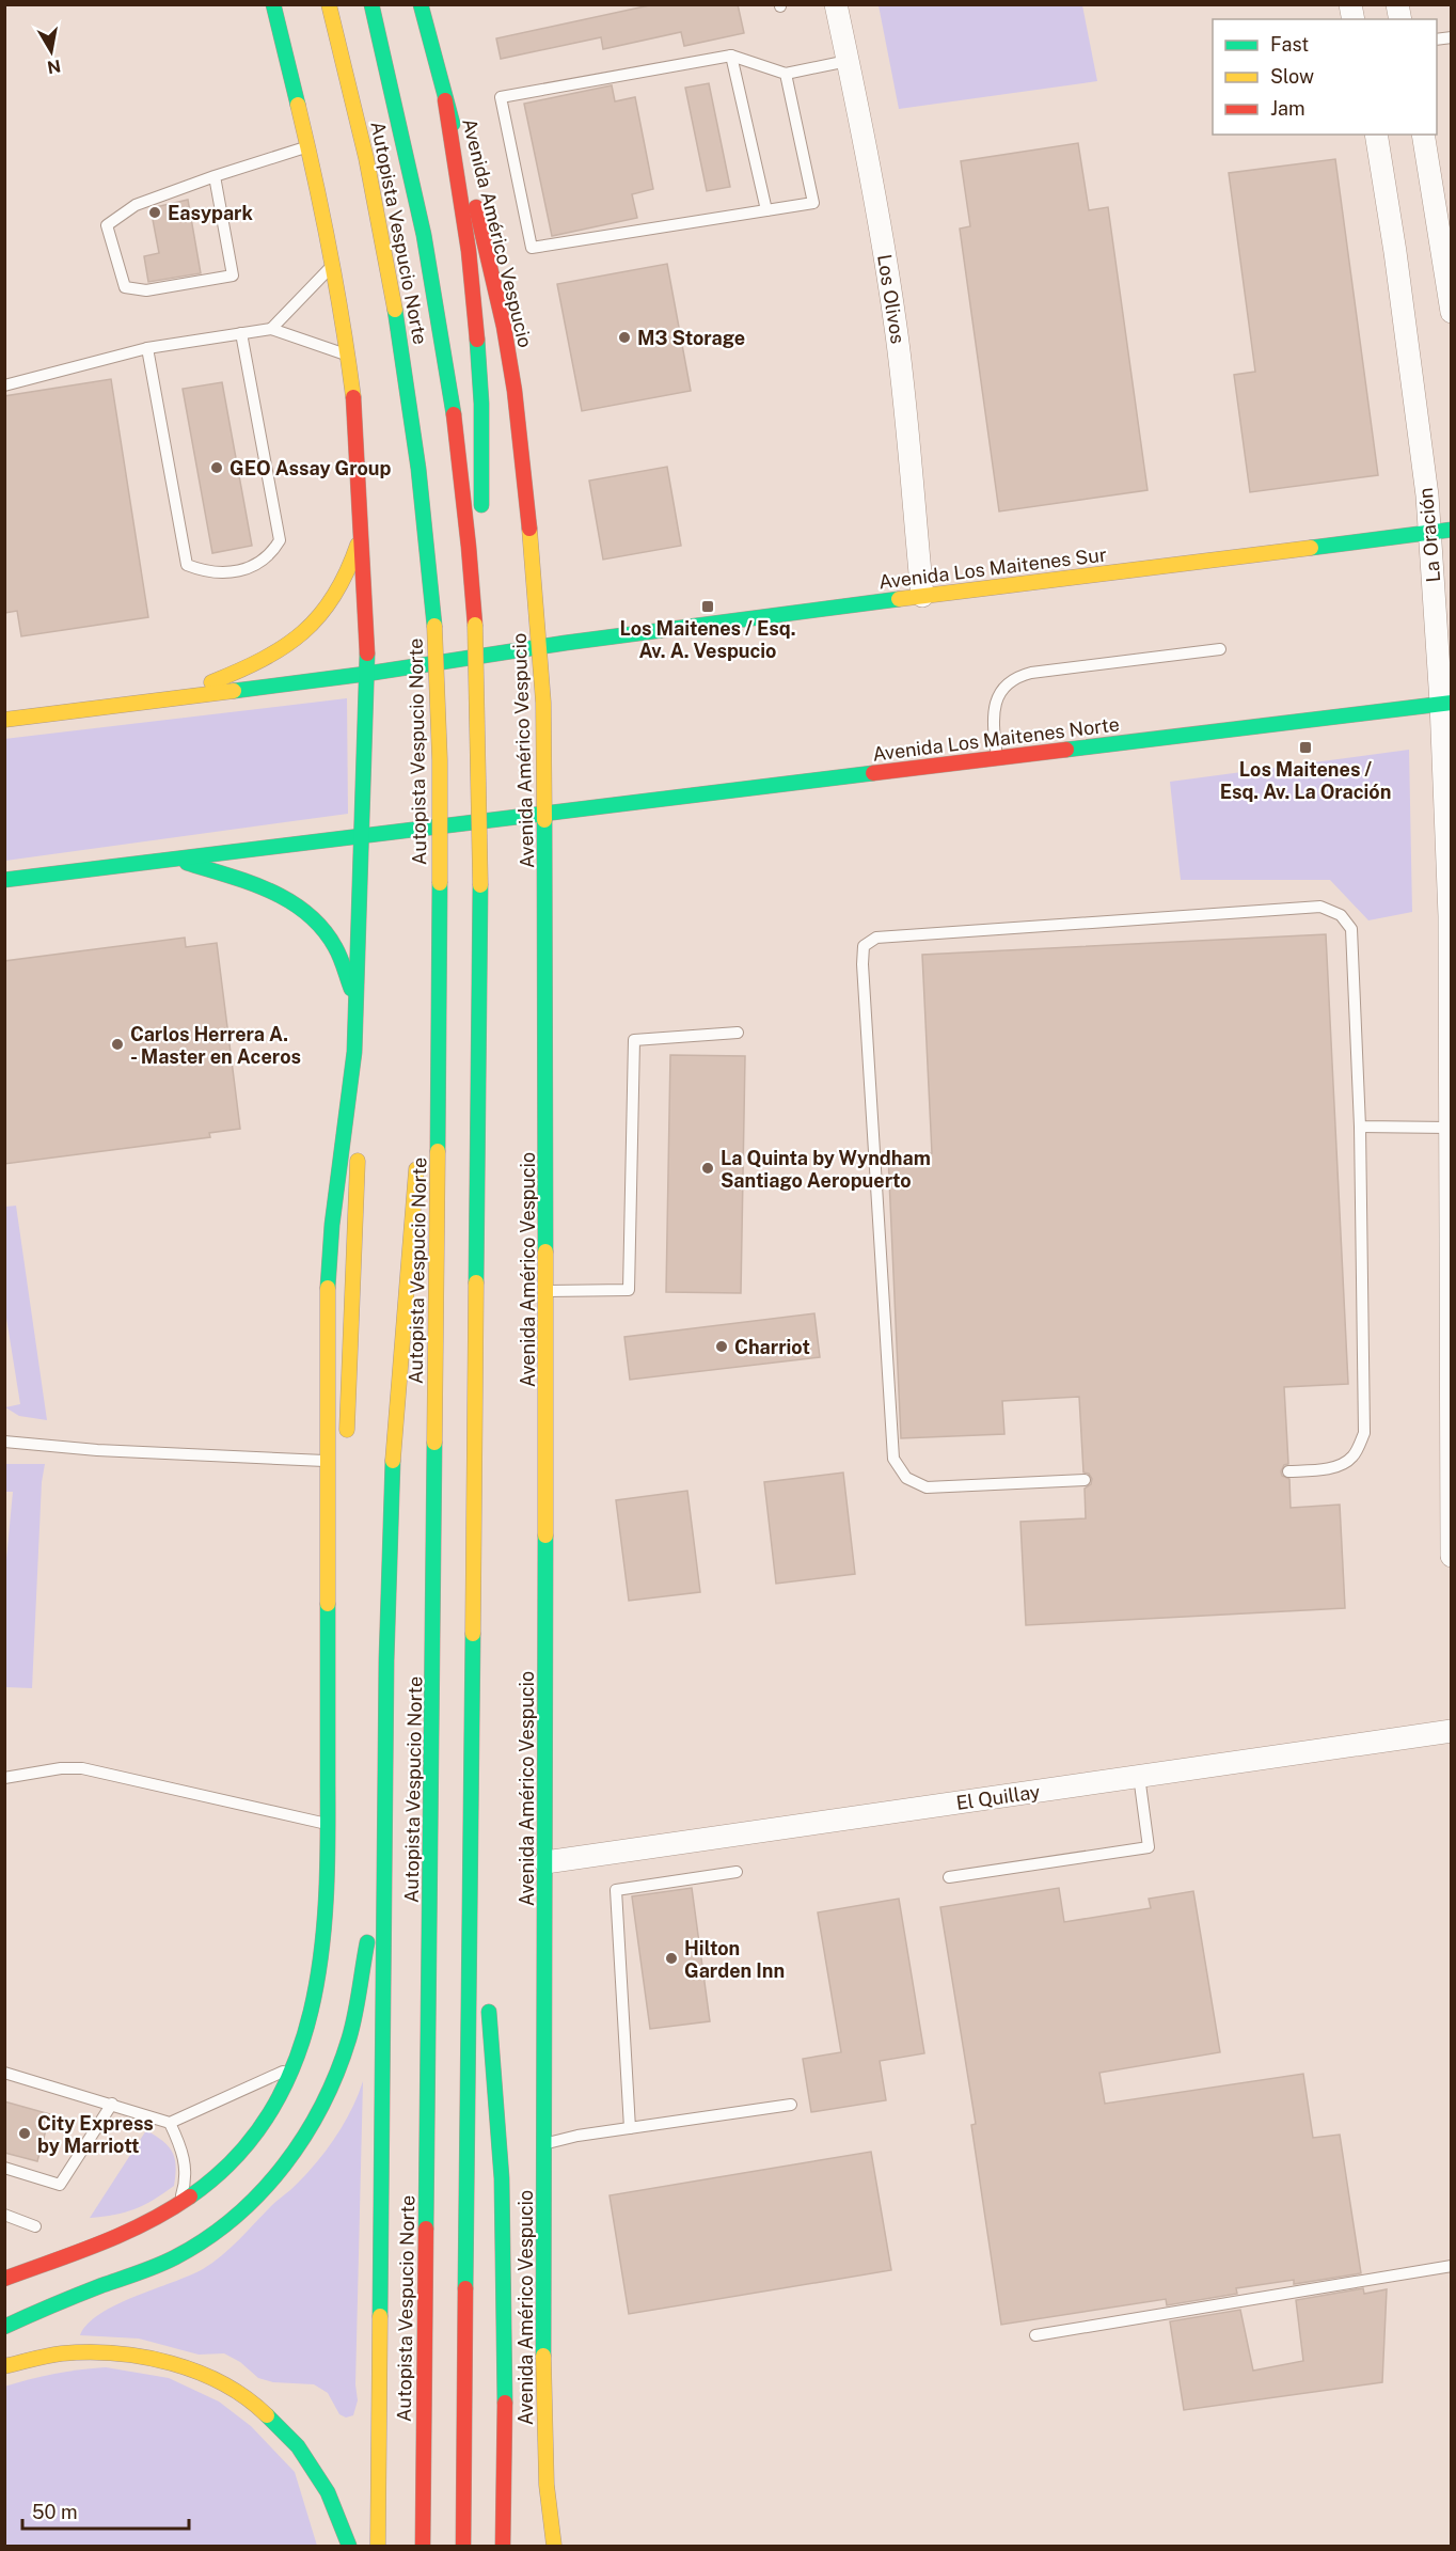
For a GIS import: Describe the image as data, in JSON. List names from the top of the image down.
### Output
{
  "streets": {
    "main road": [
      "Autopista Vespucio Norte",
      "Avenida Américo Vespucio",
      "Avenida Los Maitenes Sur",
      "Avenida Los Maitenes Norte"
    ],
    "street": ["Los Olivos", "La Oración", "El Quillay"]
  },
  "crossings": [
    ["Avenida Américo Vespucio", "Avenida Los Maitenes Sur"],
    ["Avenida Américo Vespucio", "Avenida Los Maitenes Norte"],
    ["Avenida Américo Vespucio", "El Quillay"],
    ["Los Olivos", "Avenida Los Maitenes Sur"],
    ["La Oración", "Avenida Los Maitenes Sur"],
    ["La Oración", "Avenida Los Maitenes Norte"]
  ],
  "places": {
    "other": [
      "Easypark",
      "M3 Storage",
      "GEO Assay Group",
      "Carlos Herrera A. - Master en Aceros",
      "La Quinta by Wyndham Santiago Aeropuerto",
      "Charriot",
      "Hilton Garden Inn",
      "City Express by Marriott"
    ],
    "transit": ["Los Maitenes / Esq. Av. A. Vespucio", "Los Maitenes / Esq. Av. La Oración"]
  },
  "legend": ["Fast", "Slow", "Jam"],
  "scale_bar": "50 m",
  "north": "bottom"
}
